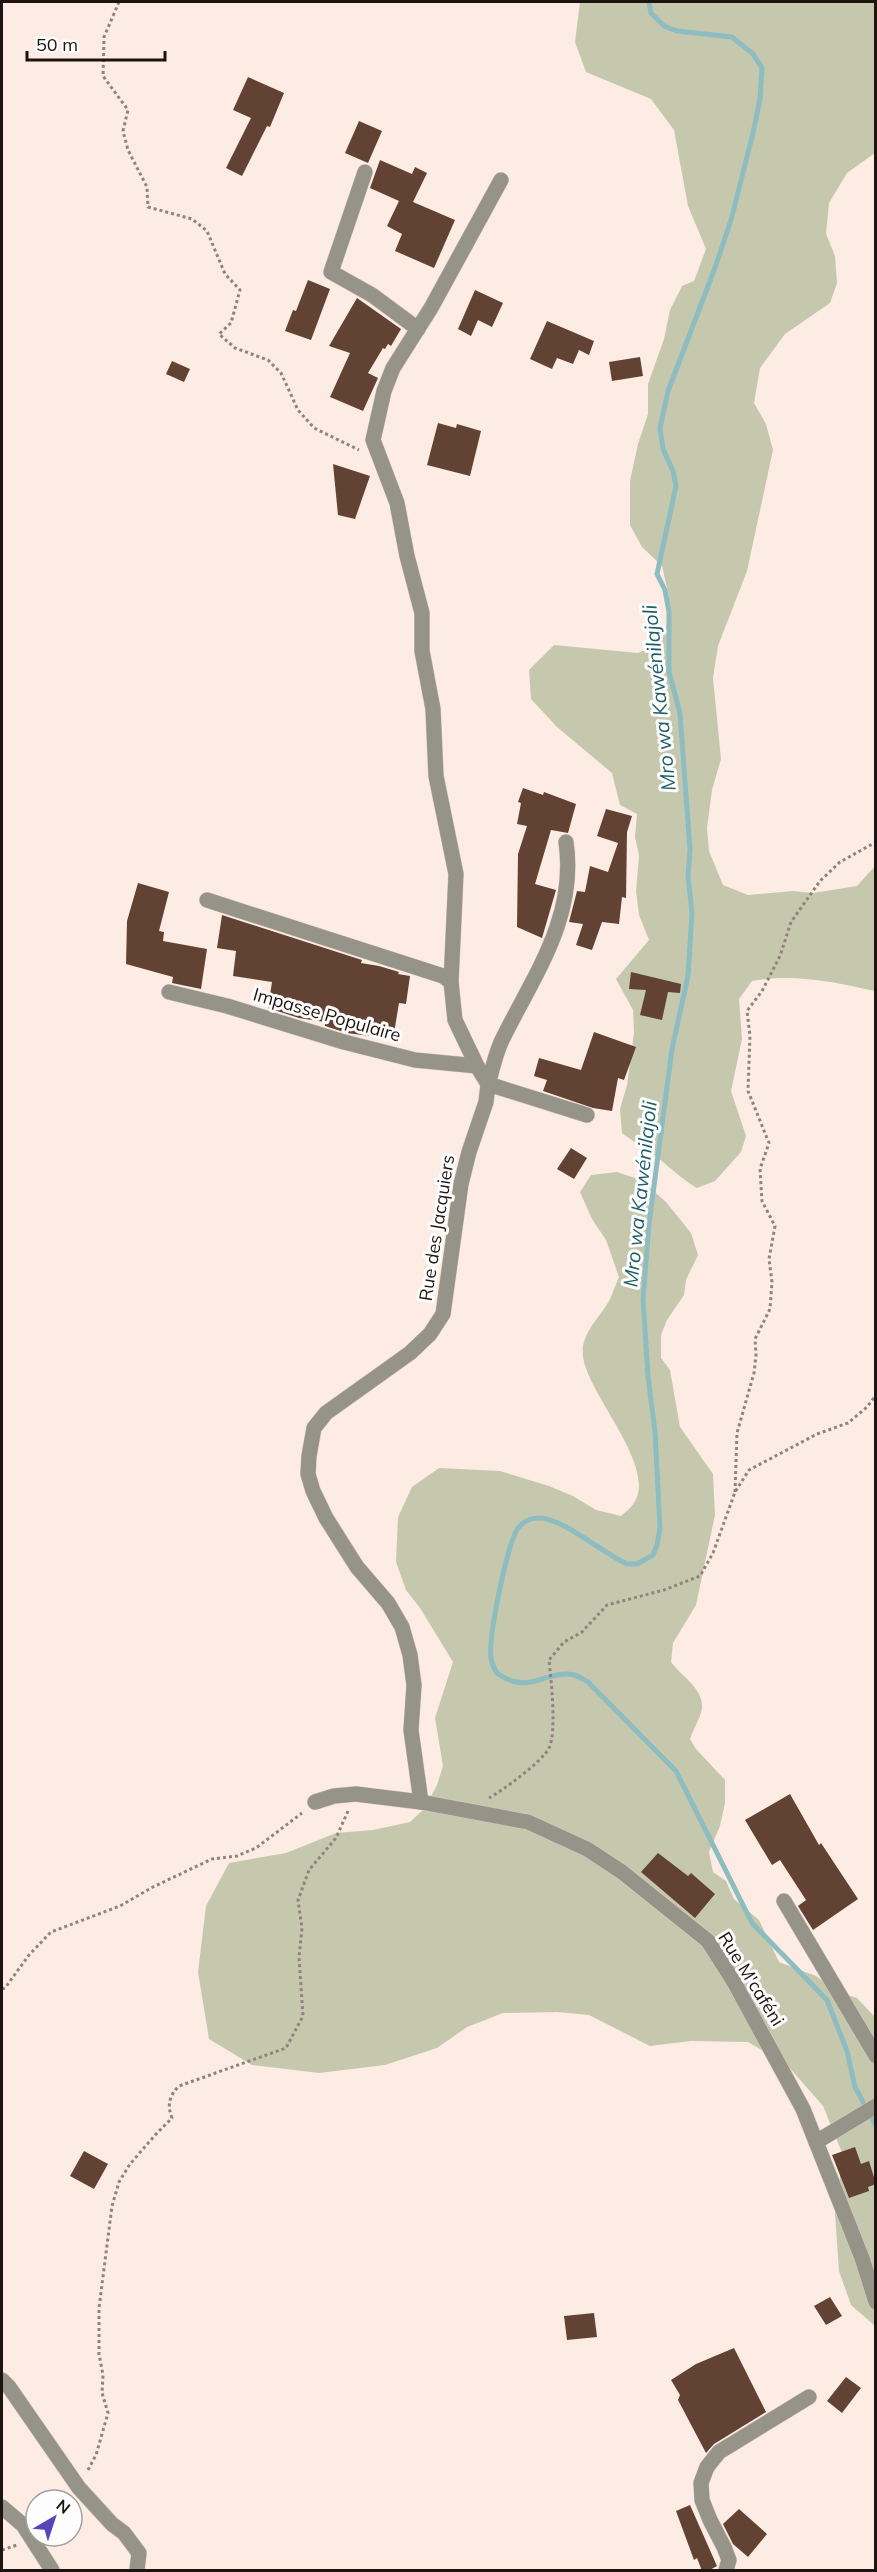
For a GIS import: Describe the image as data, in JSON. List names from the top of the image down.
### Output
{
  "streets": {
    "lane": ["Impasse Populaire", "Rue des Jacquiers", "Rue M'caféni"]
  },
  "crossings": [
    ["Rue des Jacquiers", "Rue M'caféni"]
  ],
  "water": ["Mro wa Kawénilajoli"],
  "scale_bar": "50 m",
  "north": "top right"
}
